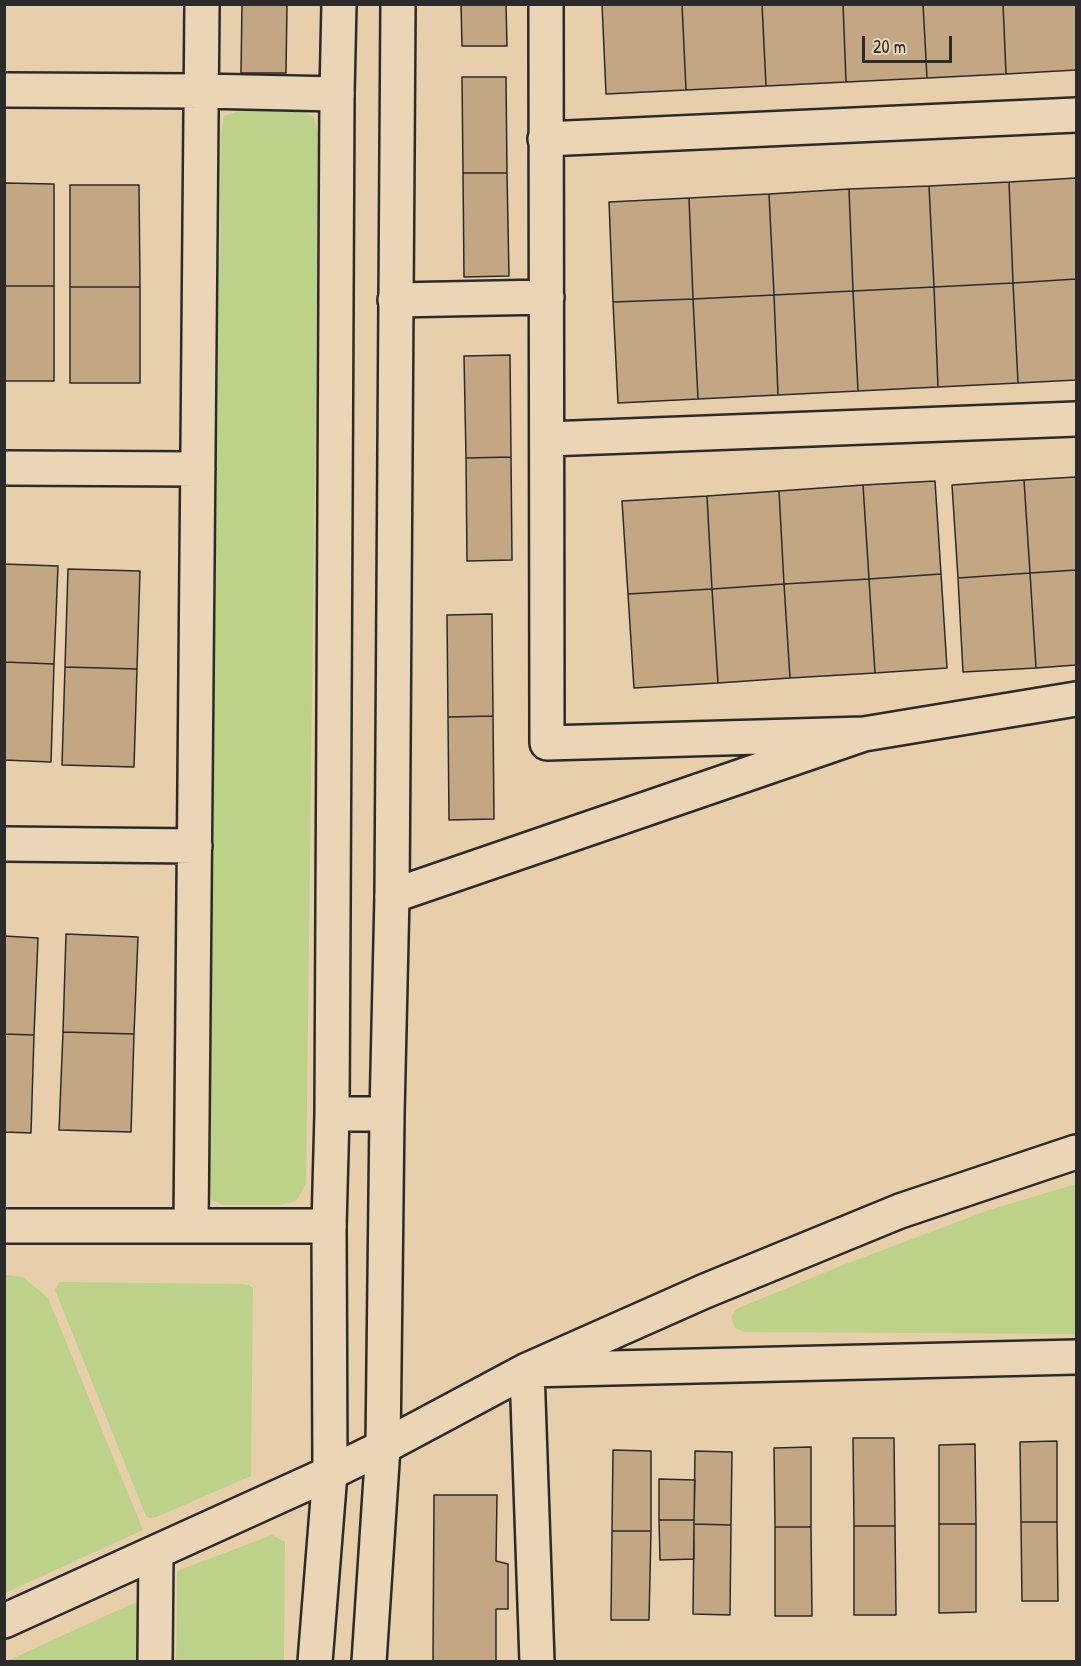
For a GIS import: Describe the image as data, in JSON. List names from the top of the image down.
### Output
{
  "scale_bar": "20 m"
}
